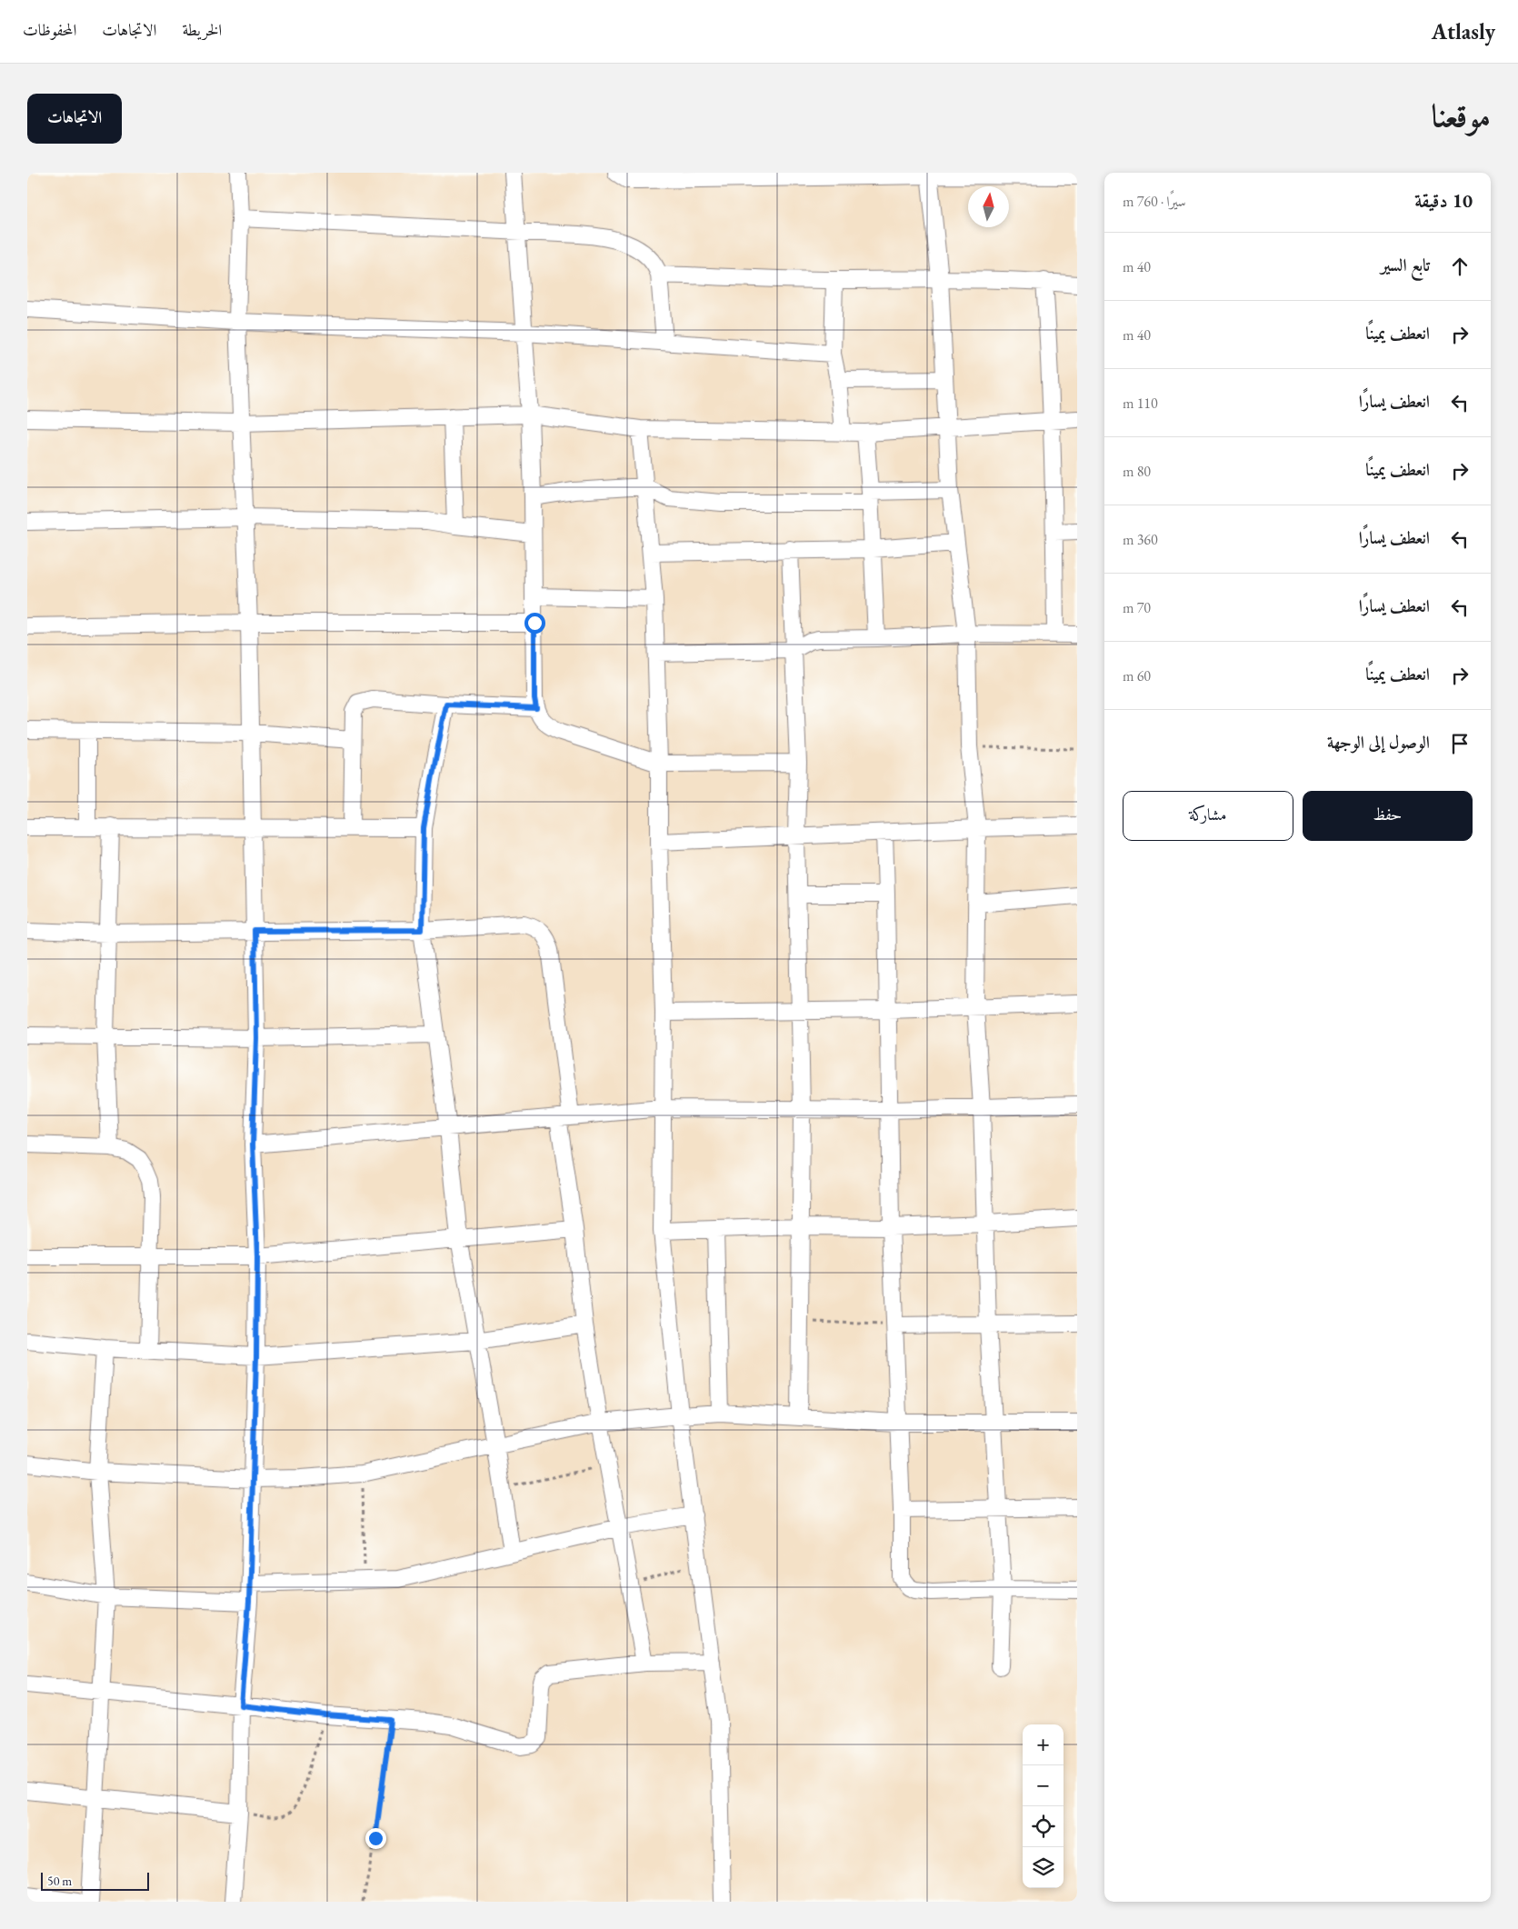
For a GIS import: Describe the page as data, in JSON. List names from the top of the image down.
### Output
{
  "scale_bar": "50 m",
  "north": "top",
  "page": {
    "header": "Atlasly",
    "nav": ["الخريطة", "الاتجاهات", "المحفوظات"],
    "title": "موقعنا",
    "buttons": [
      "الاتجاهات",
      ["حفظ", "مشاركة"]
    ],
    "heading": ["10 دقيقة", "سيرًا · 760 m"],
    "list": [
      ["تابع السير", "40 m"],
      ["انعطف يمينًا", "40 m"],
      ["انعطف يسارًا", "110 m"],
      ["انعطف يمينًا", "80 m"],
      ["انعطف يسارًا", "360 m"],
      ["انعطف يسارًا", "70 m"],
      ["انعطف يمينًا", "60 m"],
      "الوصول إلى الوجهة"
    ],
    "map_buttons": ["+", "−"],
    "scale": "50 m"
  }
}
